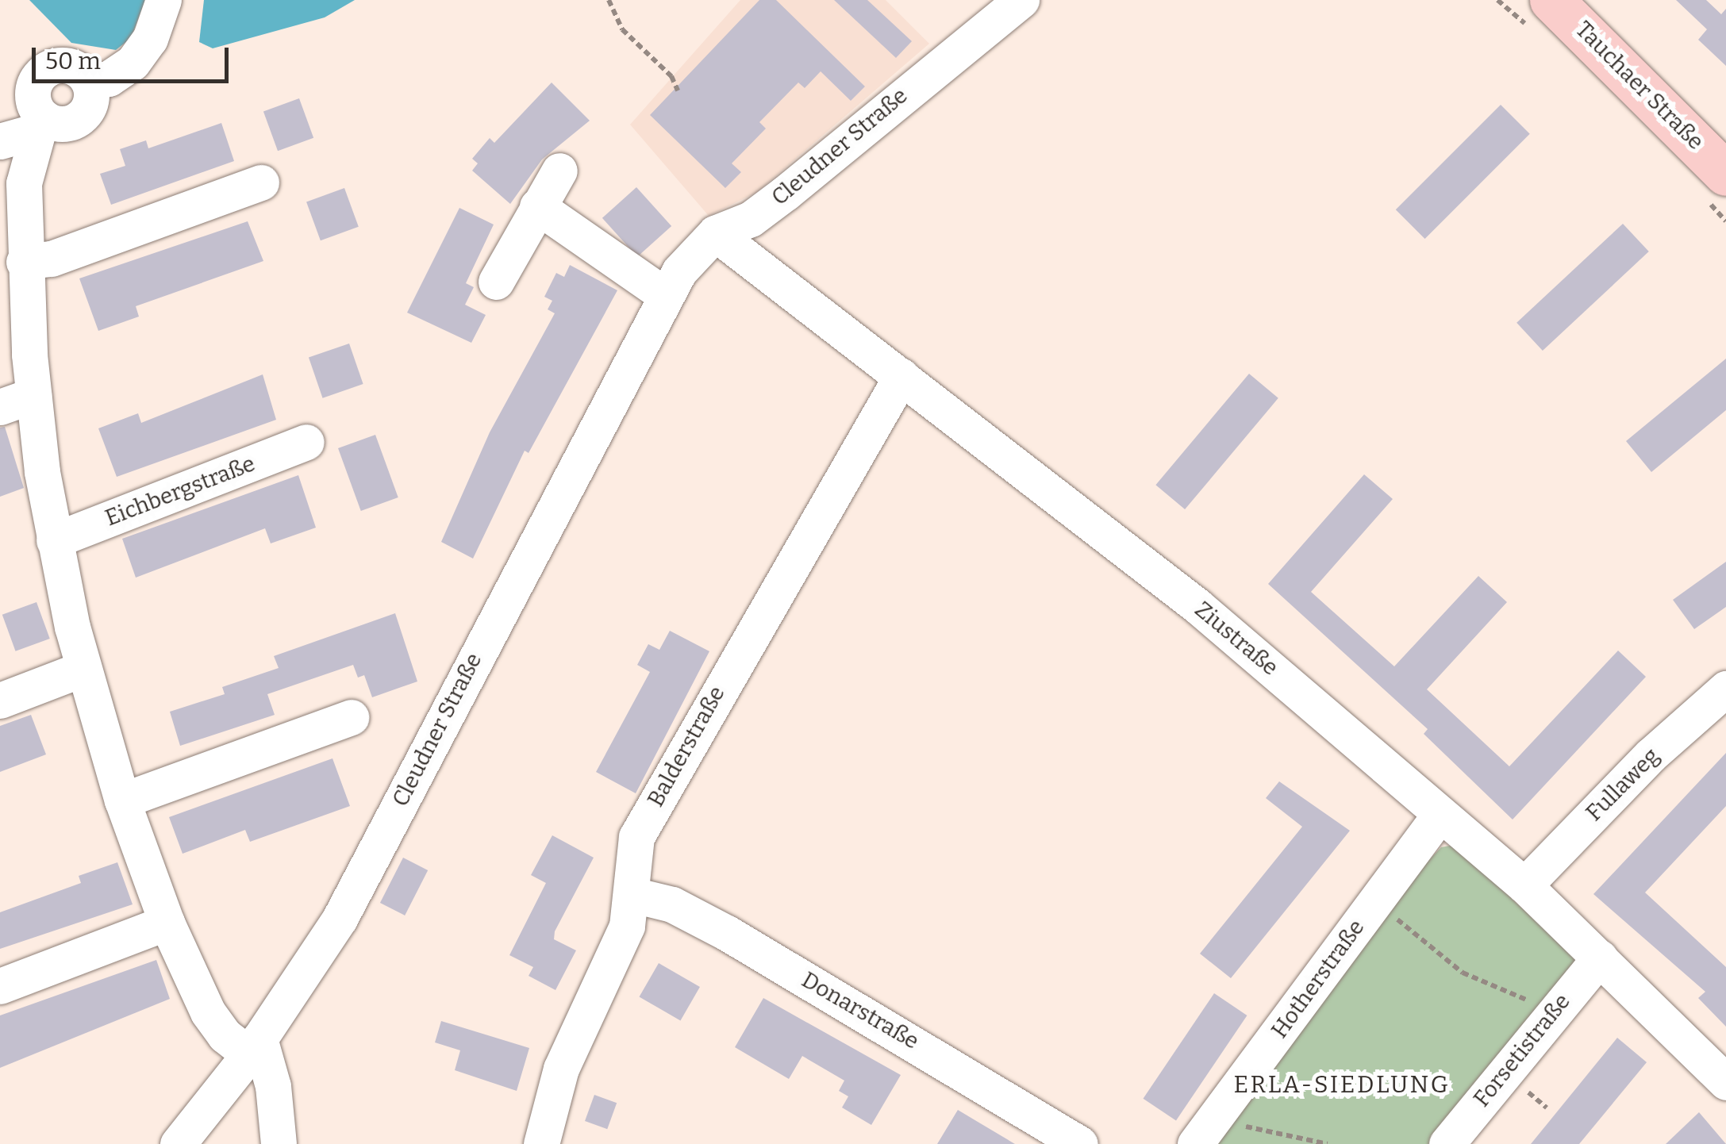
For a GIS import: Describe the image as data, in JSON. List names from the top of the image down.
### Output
{
  "streets": {
    "main road": ["Tauchaer Straße"],
    "street": [
      "Cleudner Straße",
      "Eichbergstraße",
      "Ziustraße",
      "Balderstraße",
      "Fullaweg",
      "Hotherstraße",
      "Donarstraße",
      "Forsetistraße"
    ]
  },
  "crossings": [
    ["Cleudner Straße", "Ziustraße"],
    ["Ziustraße", "Balderstraße"],
    ["Ziustraße", "Fullaweg"],
    ["Ziustraße", "Hotherstraße"],
    ["Ziustraße", "Forsetistraße"],
    ["Balderstraße", "Donarstraße"]
  ],
  "districts": ["ERLA-SIEDLUNG"],
  "scale_bar": "50 m"
}
